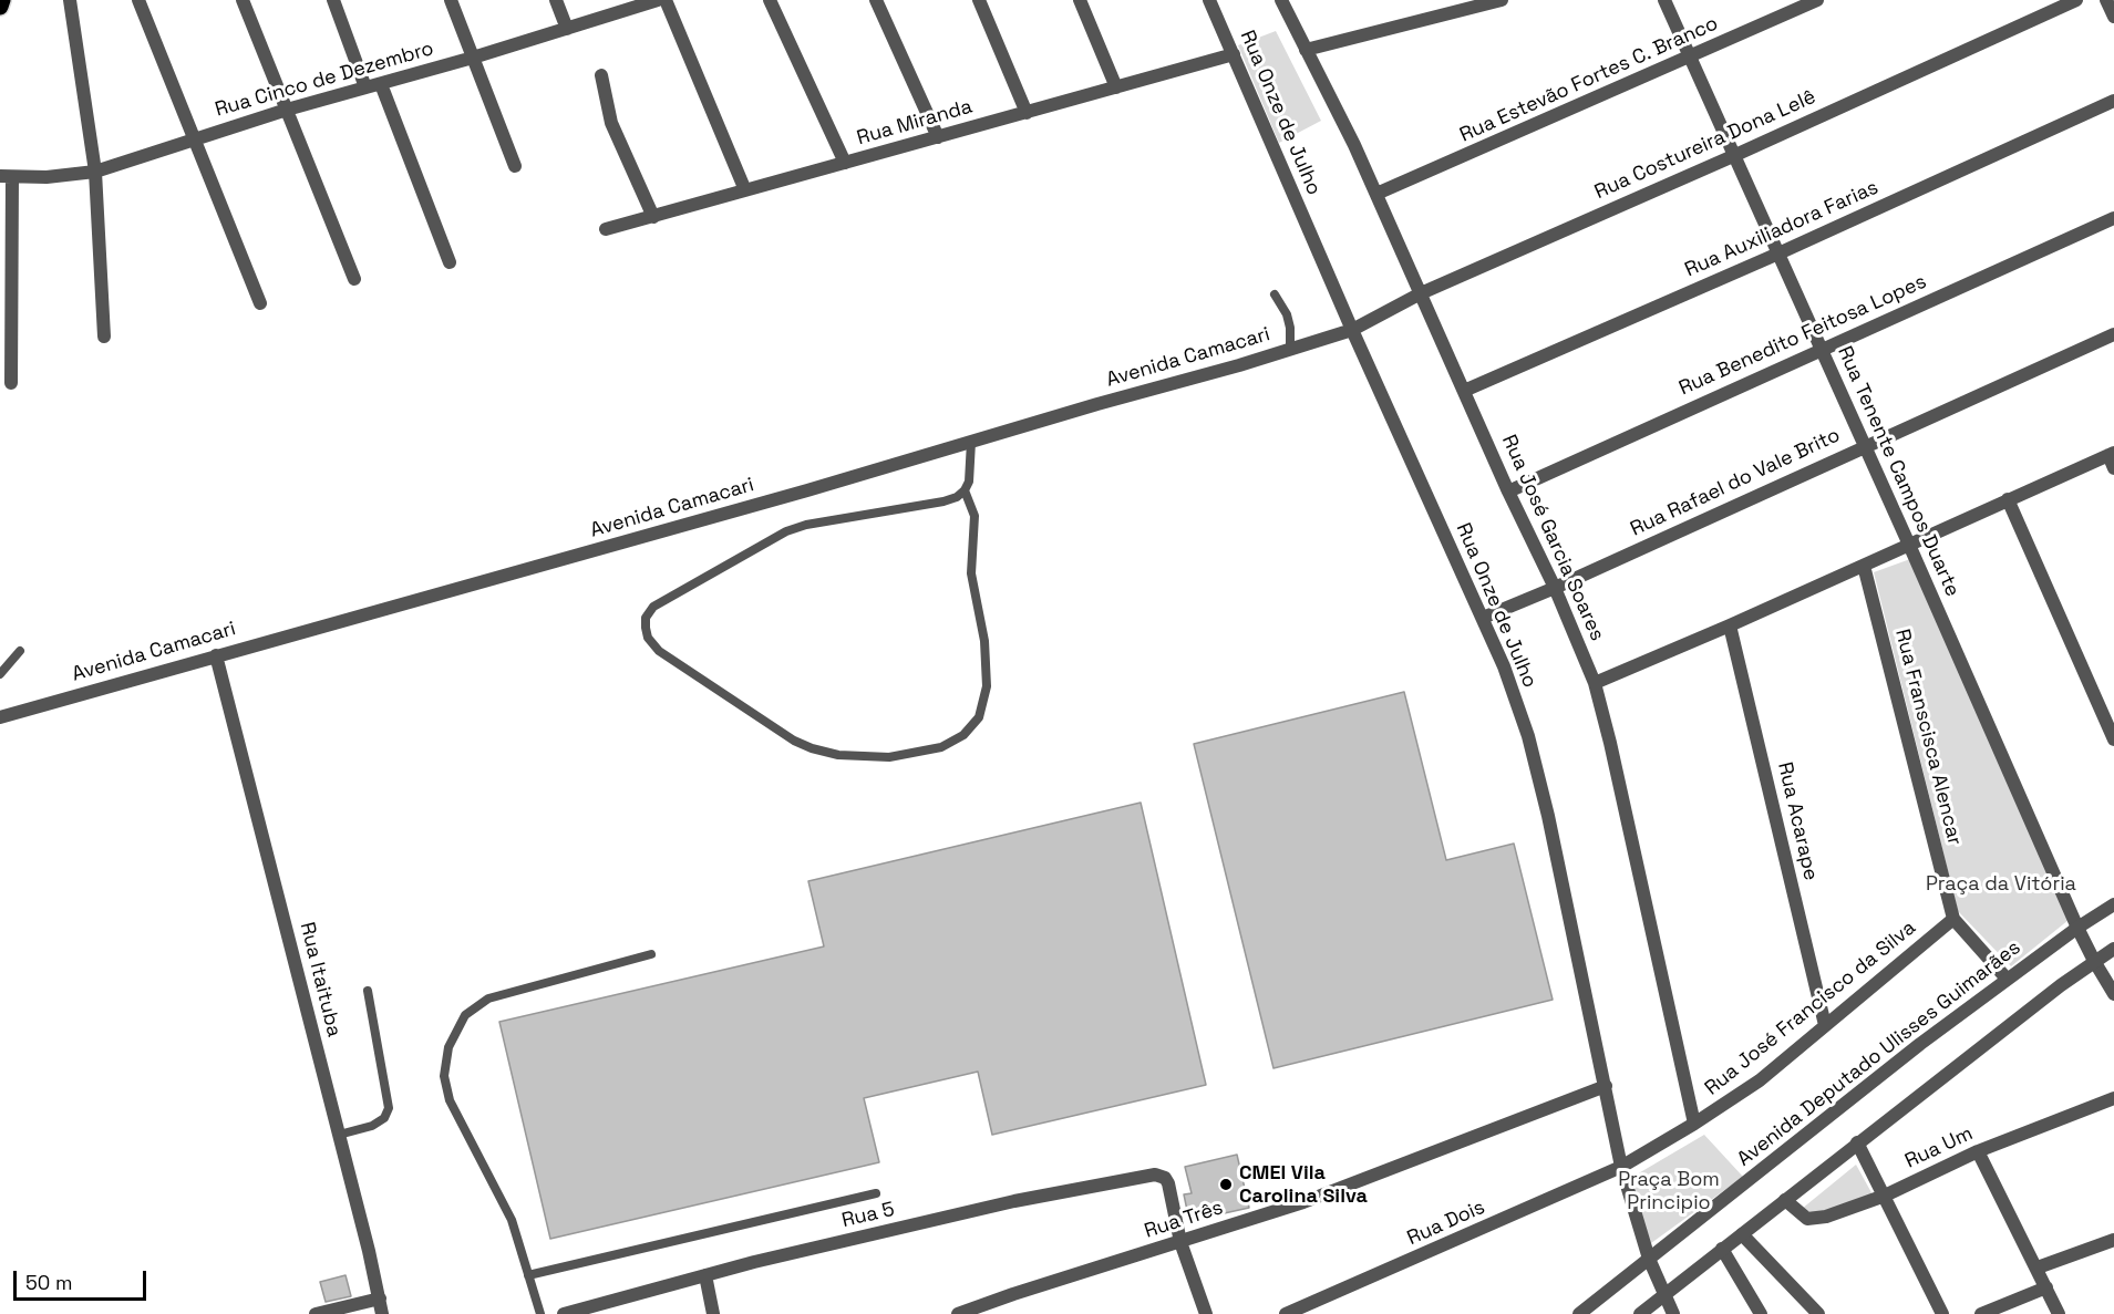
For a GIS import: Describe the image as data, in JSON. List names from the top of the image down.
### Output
{
  "streets": {
    "street": [
      "Rua Cinco de Dezembro",
      "Rua Estevão Fortes C. Branco",
      "Rua Onze de Julho",
      "Rua Miranda",
      "Rua Costureira Dona Lelê",
      "Rua Auxiliadora Farias",
      "Rua Benedito Feitosa Lopes",
      "Avenida Camacari",
      "Rua Tenente Campos Duarte",
      "Rua Rafael do Vale Brito",
      "Rua José Garcia Soares",
      "Rua Franscisca Alencar",
      "Rua Acarape",
      "Rua Itaituba",
      "Rua José Francisco da Silva",
      "Avenida Deputado Ulisses Guimarães",
      "Rua Um",
      "Rua 5",
      "Rua Três",
      "Rua Dois"
    ]
  },
  "crossings": [
    ["Rua Estevão Fortes C. Branco", "Rua Tenente Campos Duarte"],
    ["Rua Estevão Fortes C. Branco", "Rua José Garcia Soares"],
    ["Rua Onze de Julho", "Rua Miranda"],
    ["Rua Onze de Julho", "Rua Costureira Dona Lelê"],
    ["Rua Onze de Julho", "Avenida Camacari"],
    ["Rua Onze de Julho", "Rua Rafael do Vale Brito"],
    ["Rua Onze de Julho", "Rua José Francisco da Silva"],
    ["Rua Onze de Julho", "Avenida Deputado Ulisses Guimarães"],
    ["Rua Onze de Julho", "Rua Três"],
    ["Rua Onze de Julho", "Rua Dois"],
    ["Rua Costureira Dona Lelê", "Avenida Camacari"],
    ["Rua Costureira Dona Lelê", "Rua Tenente Campos Duarte"],
    ["Rua Costureira Dona Lelê", "Rua José Garcia Soares"],
    ["Rua Auxiliadora Farias", "Rua Tenente Campos Duarte"],
    ["Rua Auxiliadora Farias", "Rua José Garcia Soares"],
    ["Rua Benedito Feitosa Lopes", "Rua Tenente Campos Duarte"],
    ["Rua Benedito Feitosa Lopes", "Rua José Garcia Soares"],
    ["Avenida Camacari", "Rua Itaituba"],
    ["Rua Tenente Campos Duarte", "Rua Rafael do Vale Brito"],
    ["Rua Tenente Campos Duarte", "Avenida Deputado Ulisses Guimarães"],
    ["Rua Rafael do Vale Brito", "Rua José Garcia Soares"],
    ["Rua José Garcia Soares", "Rua José Francisco da Silva"],
    ["Rua Franscisca Alencar", "Rua José Francisco da Silva"],
    ["Rua Franscisca Alencar", "Avenida Deputado Ulisses Guimarães"],
    ["Rua Acarape", "Rua José Francisco da Silva"],
    ["Rua José Francisco da Silva", "Rua Dois"],
    ["Rua 5", "Rua Três"]
  ],
  "parks": ["Praça da Vitória", "Praça Bom Principio"],
  "places": ["CMEI Vila Carolina Silva"],
  "scale_bar": "50 m"
}
